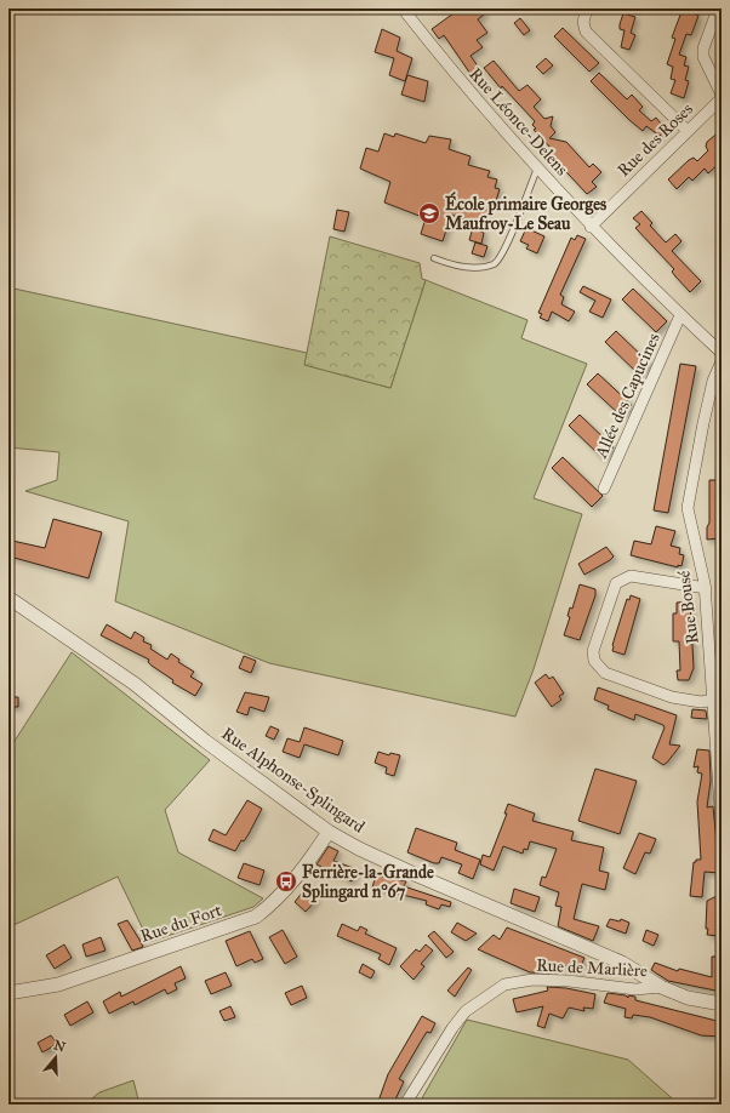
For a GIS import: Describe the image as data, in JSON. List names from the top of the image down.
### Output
{
  "streets": {
    "street": [
      "Rue Léonce-Delens",
      "Rue des Roses",
      "Allée des Capucines",
      "Rue Bousé",
      "Rue Alphonse-Splingard",
      "Rue du Fort",
      "Rue de Marlière"
    ]
  },
  "crossings": [
    ["Rue Léonce-Delens", "Rue des Roses"],
    ["Rue Léonce-Delens", "Allée des Capucines"],
    ["Rue Alphonse-Splingard", "Rue du Fort"],
    ["Rue Alphonse-Splingard", "Rue de Marlière"]
  ],
  "places": {
    "school or university": ["École primaire Georges Maufroy-Le Seau"],
    "bus stop": ["Ferrière-la-Grande Splingard n°67"]
  },
  "north": "top"
}
